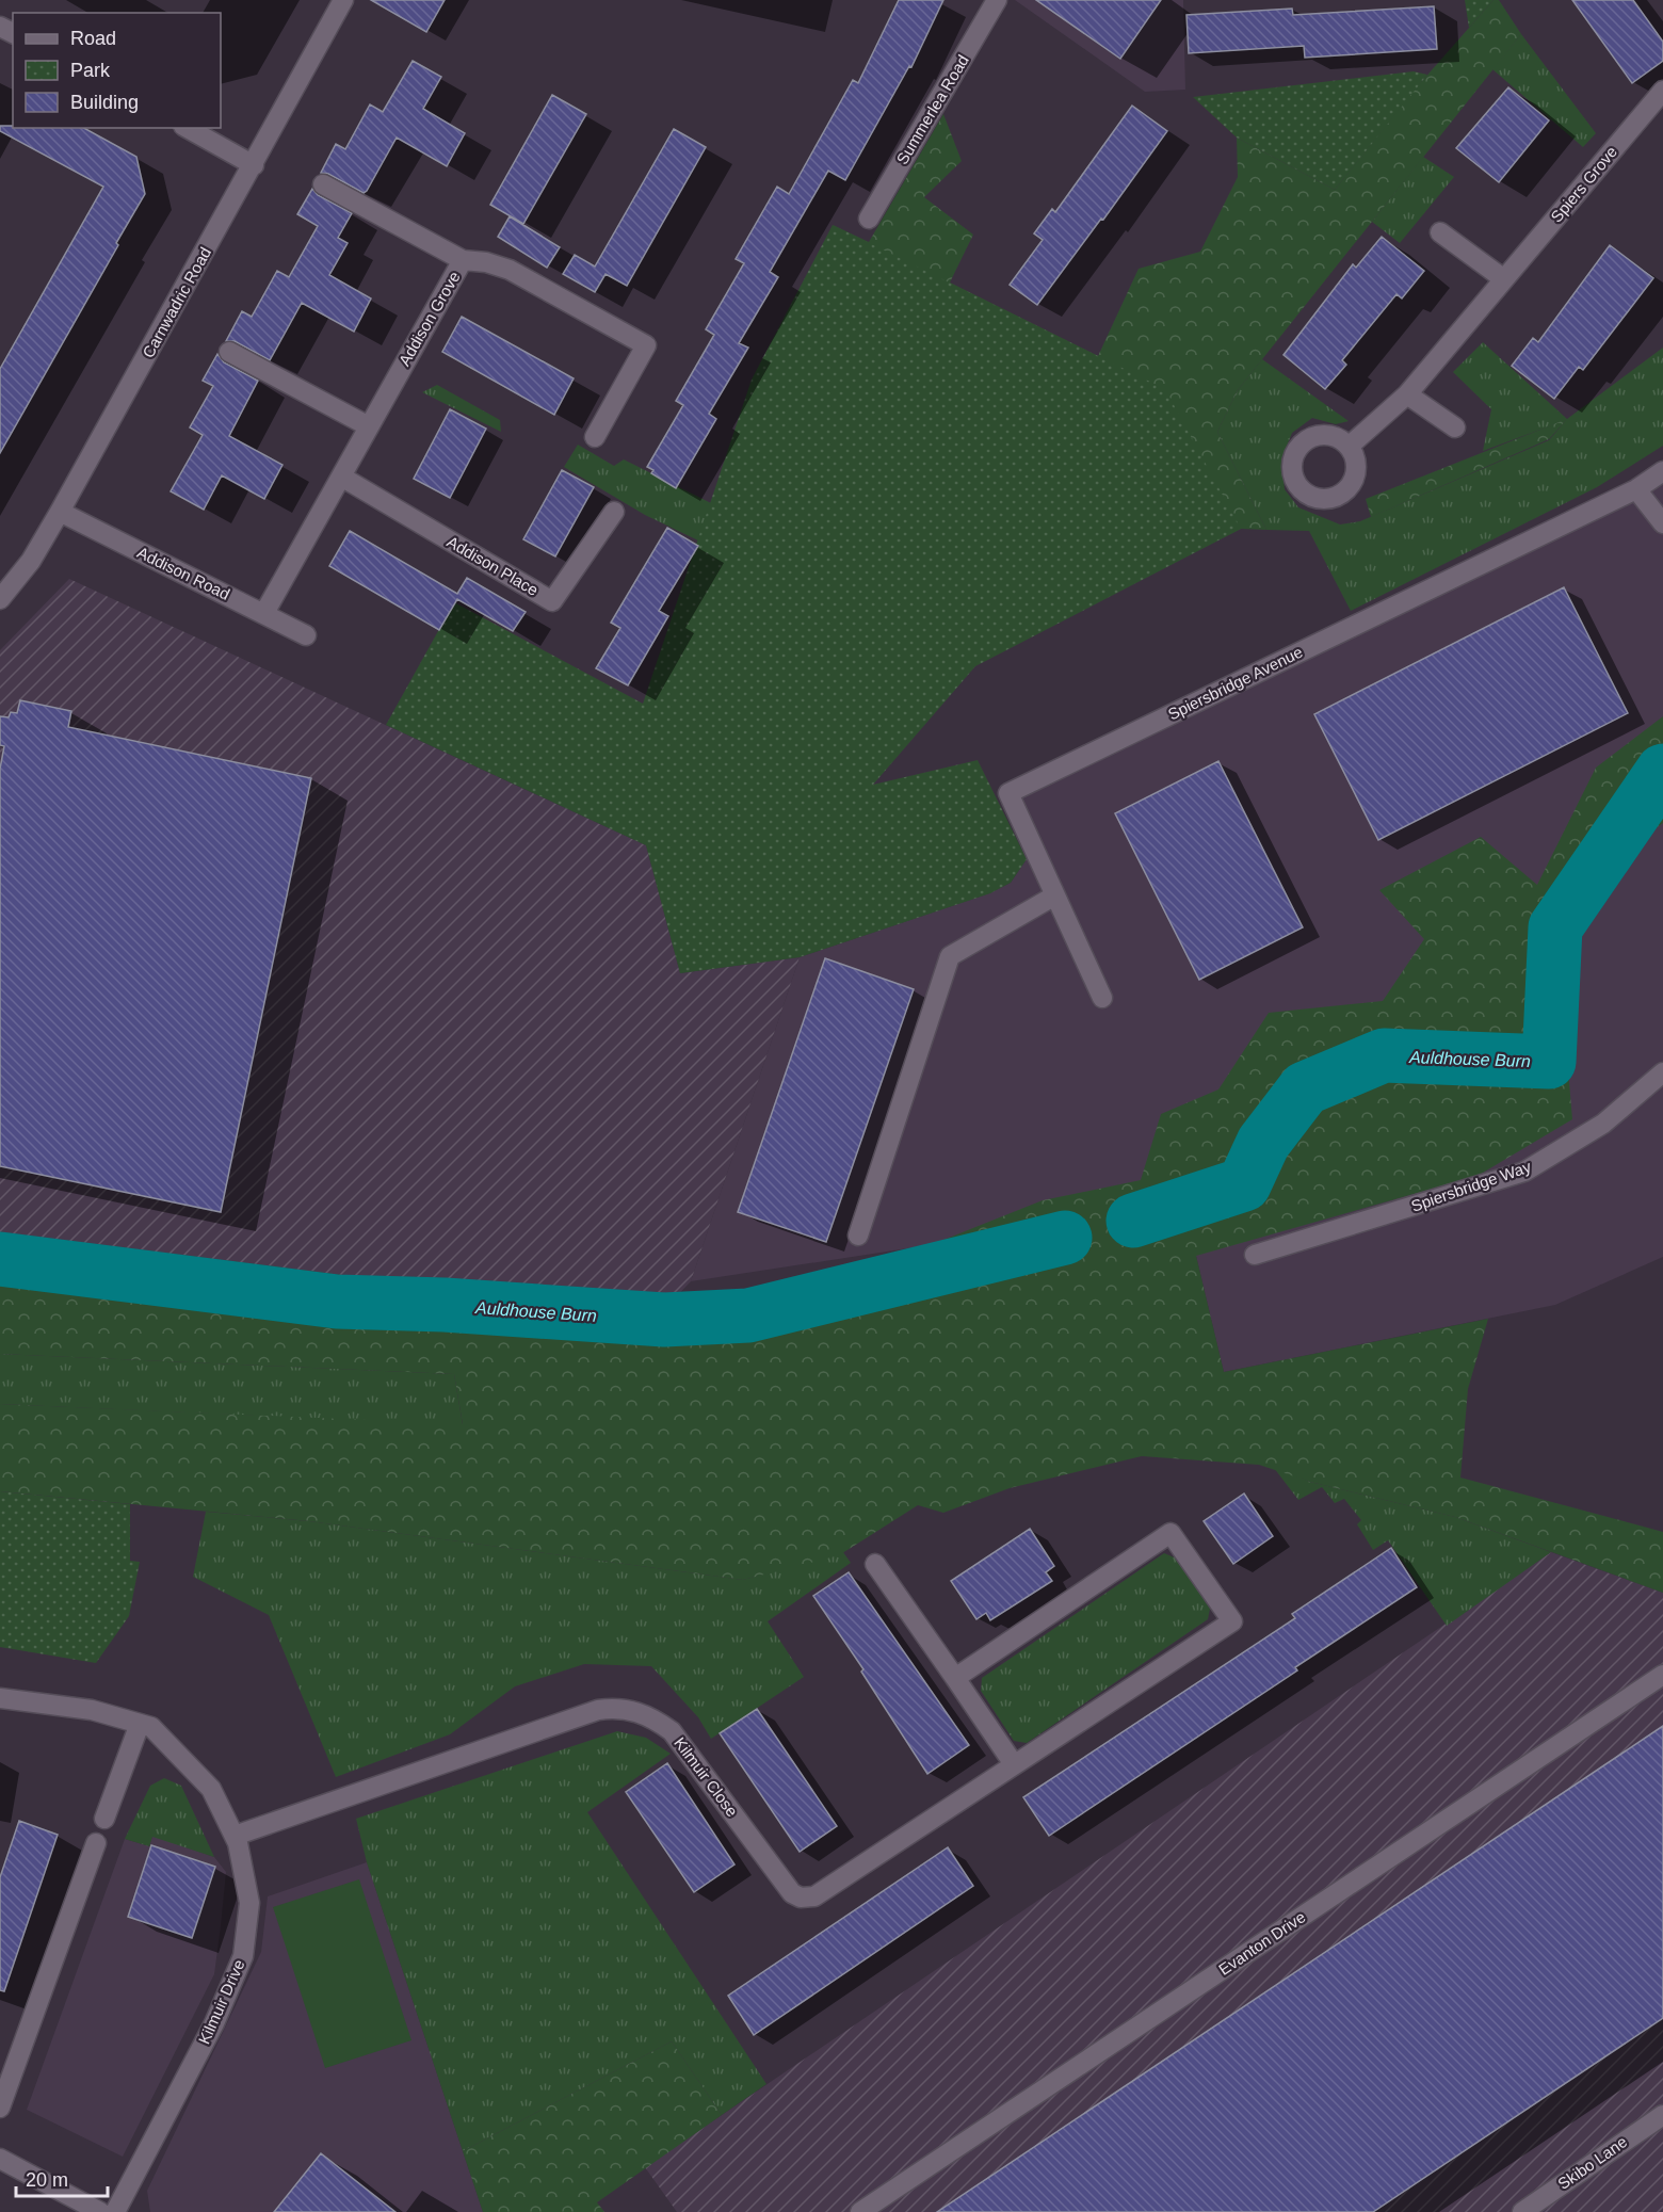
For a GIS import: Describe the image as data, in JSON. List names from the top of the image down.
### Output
{
  "streets": {
    "street": [
      "Summerlea Road",
      "Spiers Grove",
      "Carnwadric Road",
      "Addison Grove",
      "Addison Place",
      "Addison Road",
      "Spiersbridge Avenue",
      "Spiersbridge Way",
      "Kilmuir Close",
      "Evanton Drive",
      "Kilmuir Drive",
      "Skibo Lane"
    ]
  },
  "crossings": [
    ["Carnwadric Road", "Addison Road"],
    ["Addison Grove", "Addison Place"],
    ["Addison Grove", "Addison Road"],
    ["Kilmuir Close", "Kilmuir Drive"]
  ],
  "water": ["Auldhouse Burn"],
  "legend": ["Road", "Park", "Building"],
  "scale_bar": "20 m"
}
